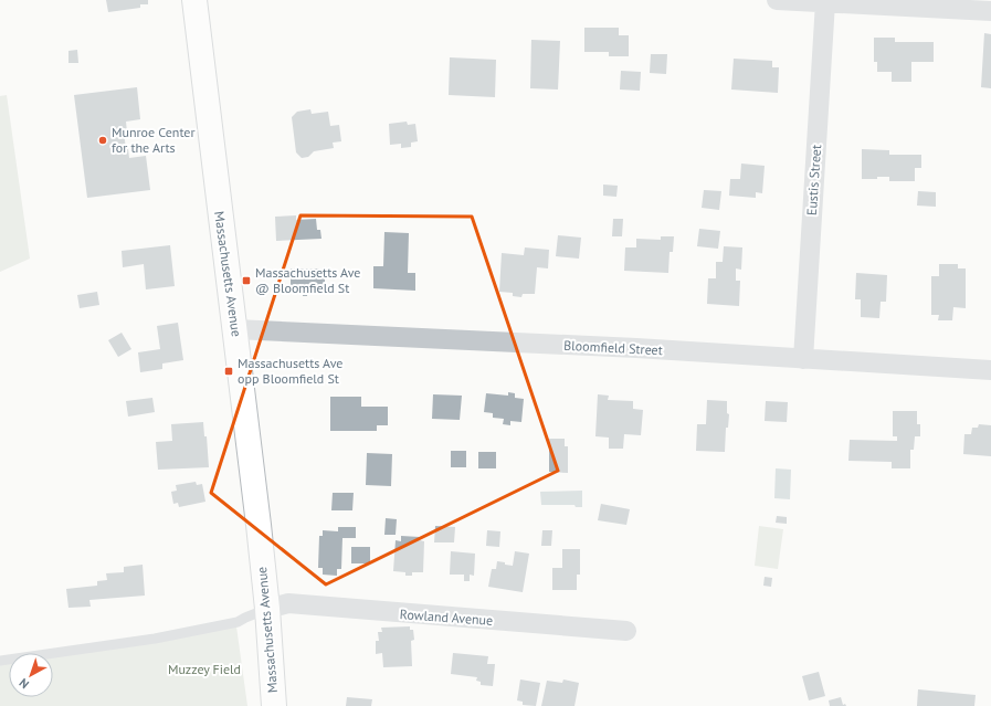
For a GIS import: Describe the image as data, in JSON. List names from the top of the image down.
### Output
{
  "streets": {
    "main road": ["Massachusetts Avenue"],
    "street": ["Eustis Street", "Bloomfield Street", "Rowland Avenue"]
  },
  "crossings": [
    ["Eustis Street", "Bloomfield Street"],
    ["Massachusetts Avenue", "Bloomfield Street"],
    ["Massachusetts Avenue", "Rowland Avenue"]
  ],
  "parks": ["Muzzey Field"],
  "places": {
    "other": ["Munroe Center for the Arts"],
    "transit": ["Massachusetts Ave @ Bloomfield St", "Massachusetts Ave opp Bloomfield St"]
  },
  "north": "bottom left"
}
